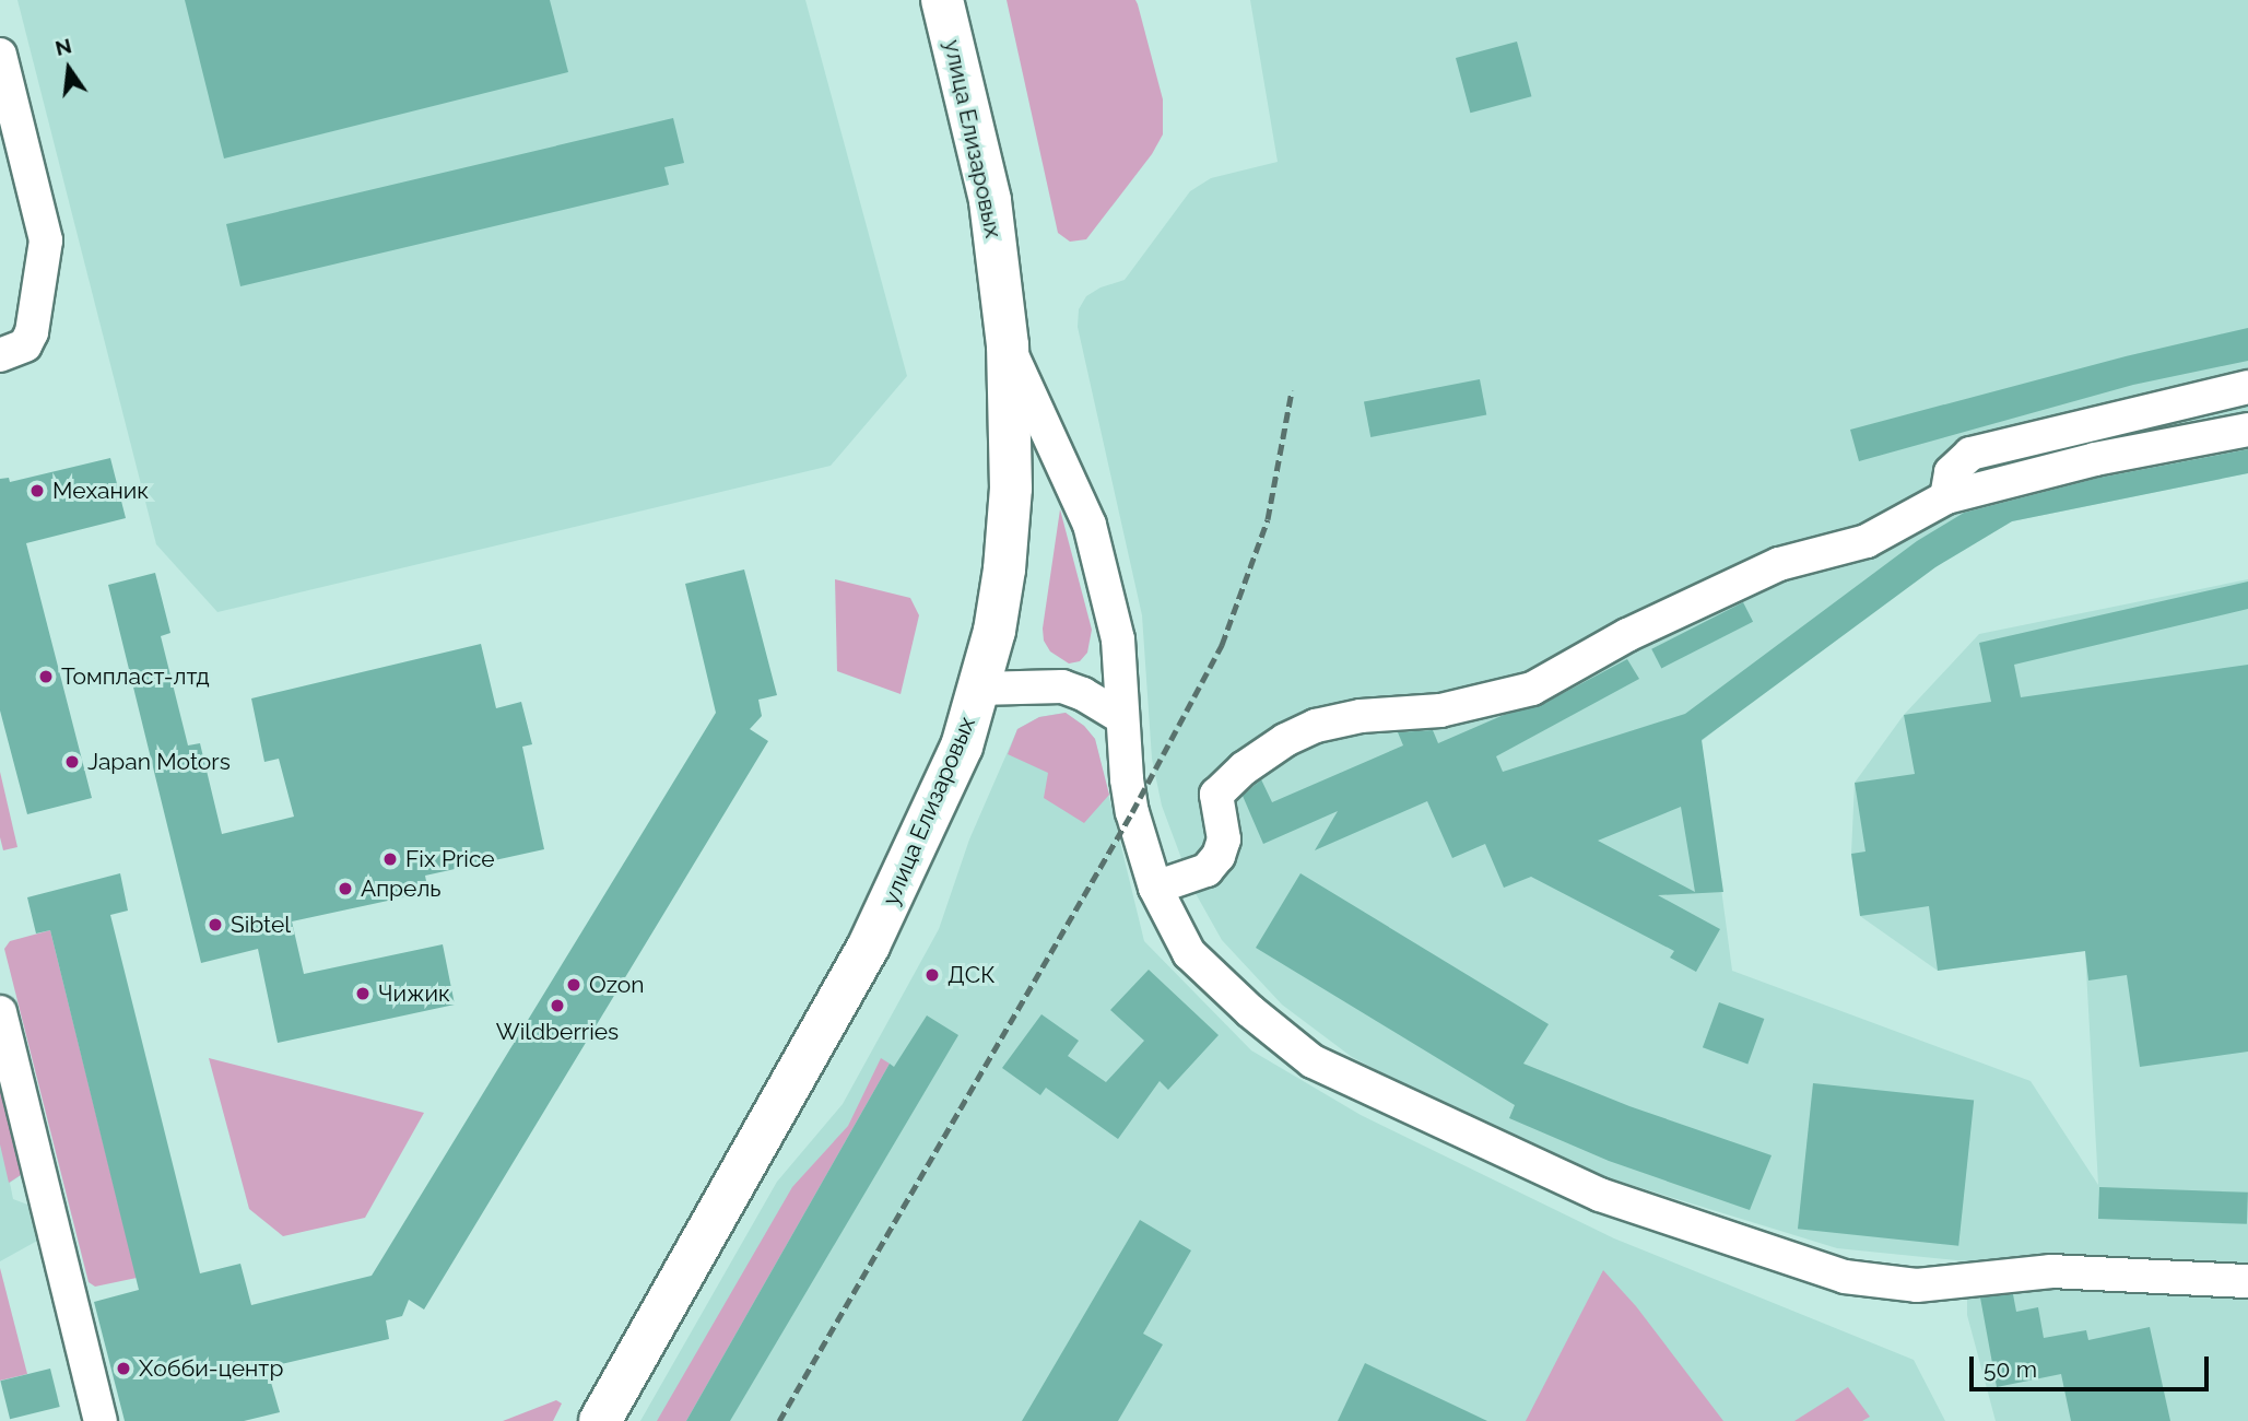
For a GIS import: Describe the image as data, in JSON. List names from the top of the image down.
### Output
{
  "streets": {
    "main road": ["улица Елизаровых"]
  },
  "places": [
    "Механик",
    "Томпласт-лтд",
    "Japan Motors",
    "Fix Price",
    "Апрель",
    "Sibtel",
    "ДСК",
    "Ozon",
    "Чижик",
    "Wildberries",
    "Хобби-центр"
  ],
  "scale_bar": "50 m",
  "north": "top"
}
